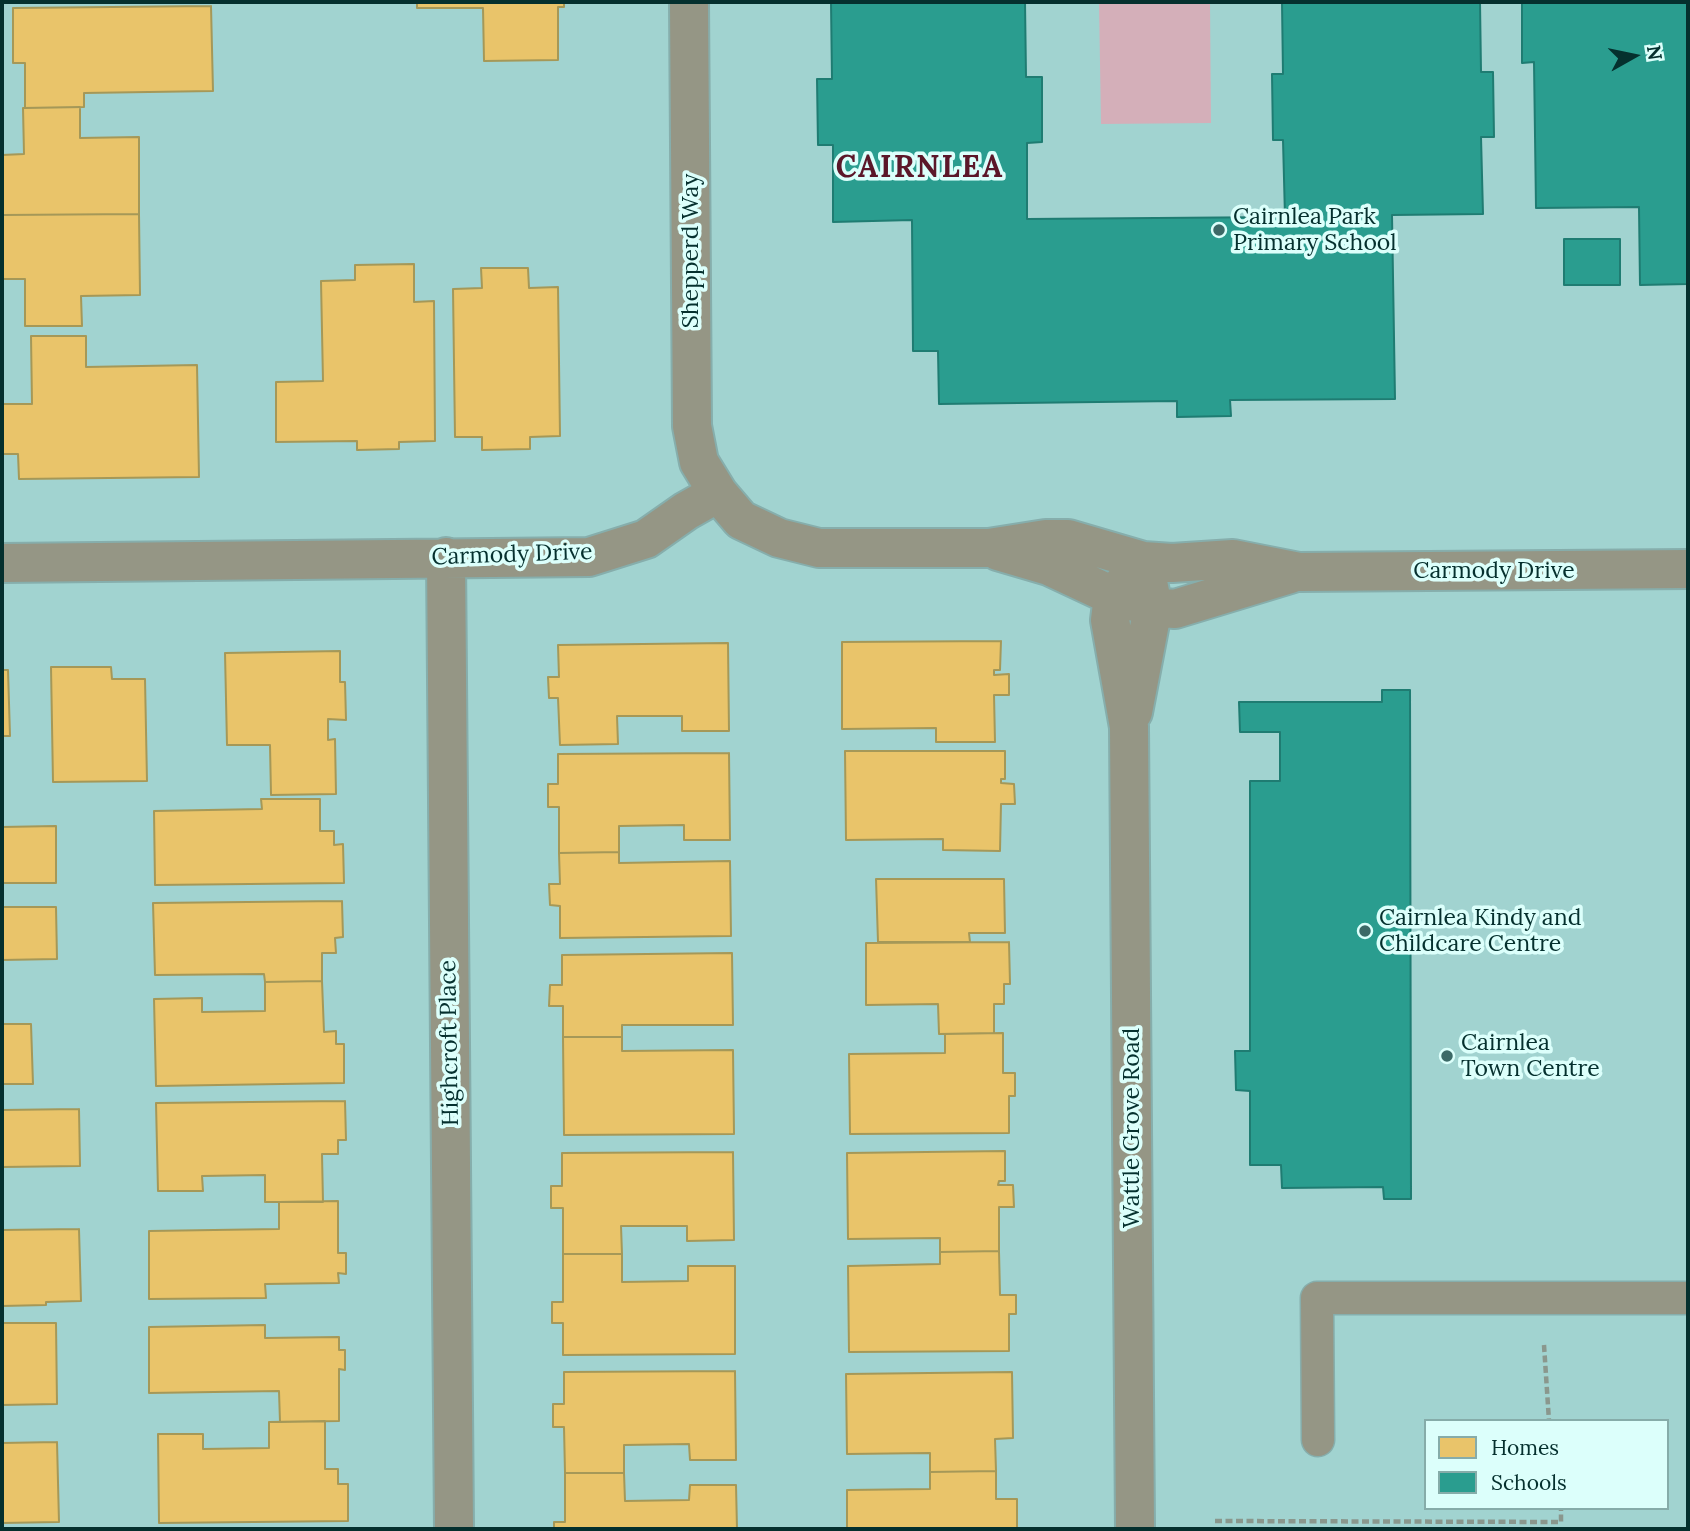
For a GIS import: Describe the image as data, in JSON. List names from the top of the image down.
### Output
{
  "streets": {
    "street": [
      "Shepperd Way",
      "Carmody Drive",
      "Highcroft Place",
      "Wattle Grove Road"
    ]
  },
  "crossings": [
    ["Shepperd Way", "Carmody Drive"],
    ["Carmody Drive", "Highcroft Place"],
    ["Carmody Drive", "Wattle Grove Road"]
  ],
  "districts": ["CAIRNLEA"],
  "places": ["Cairnlea Park Primary School", "Cairnlea Kindy and Childcare Centre", "Cairnlea Town Centre"],
  "legend": ["Homes", "Schools"],
  "north": "right"
}
